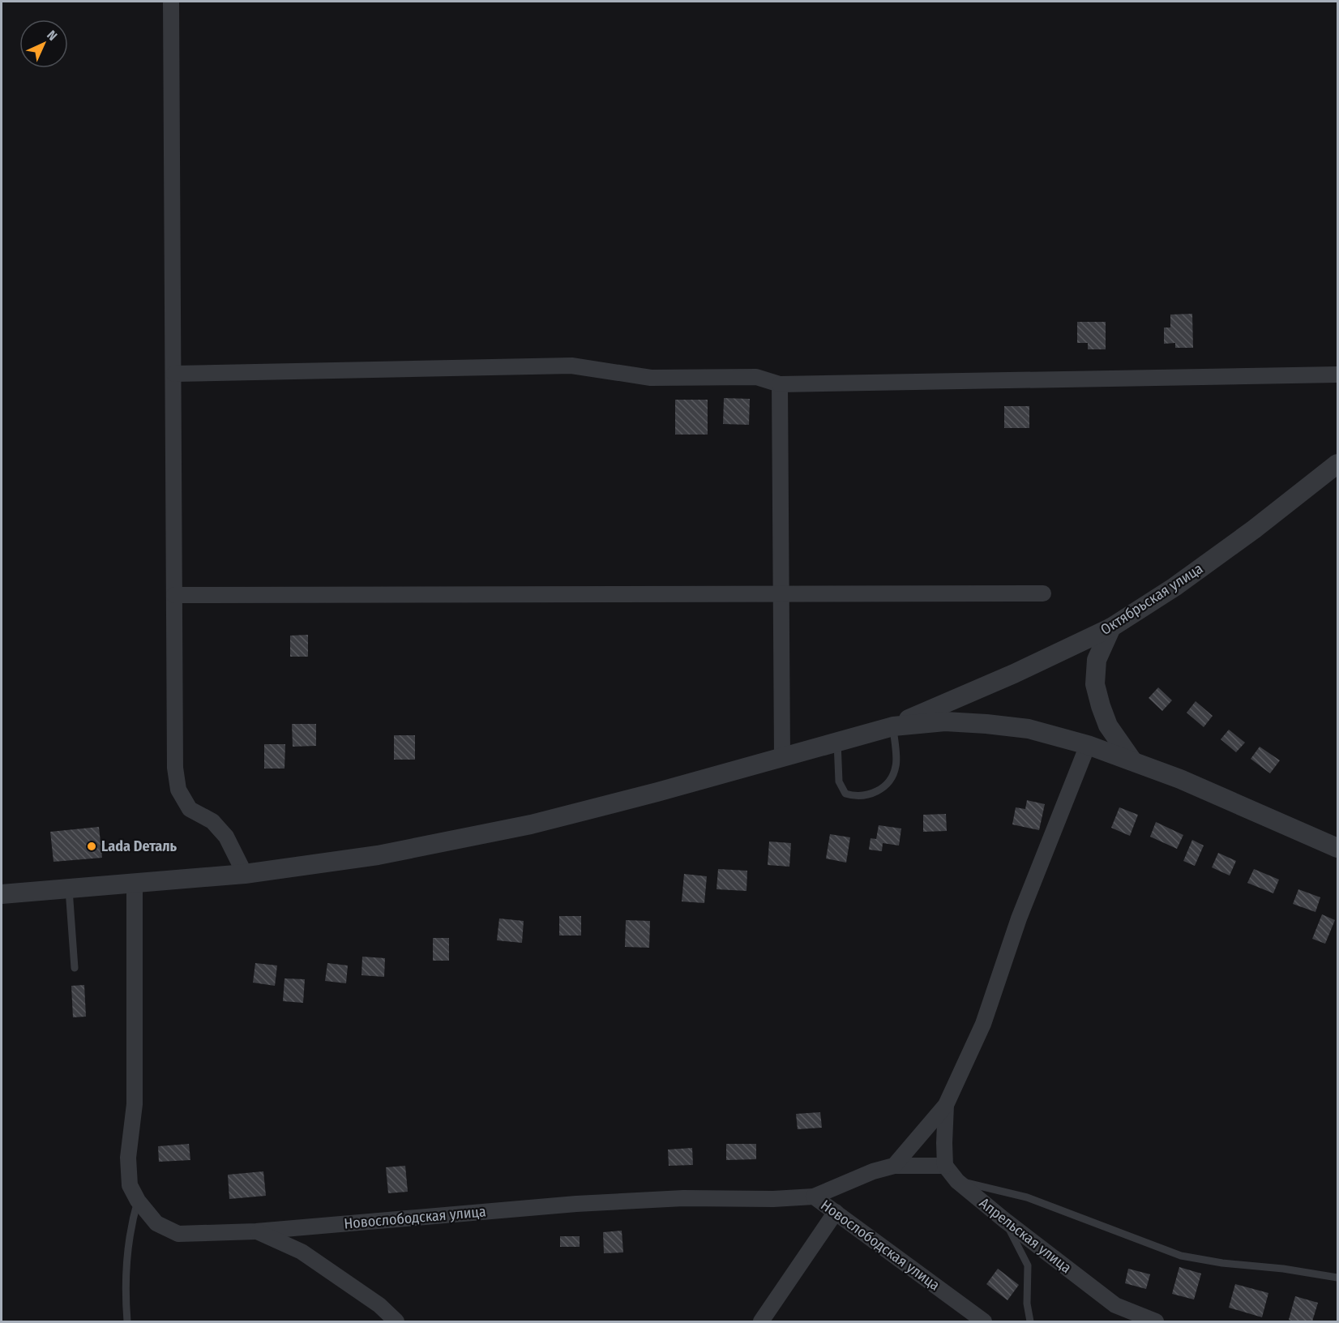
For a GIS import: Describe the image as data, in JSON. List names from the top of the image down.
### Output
{
  "streets": {
    "street": ["Октябрьская улица", "Новослободская улица", "Апрельская улица"]
  },
  "places": ["Lada Dеталь"],
  "north": "top right"
}
